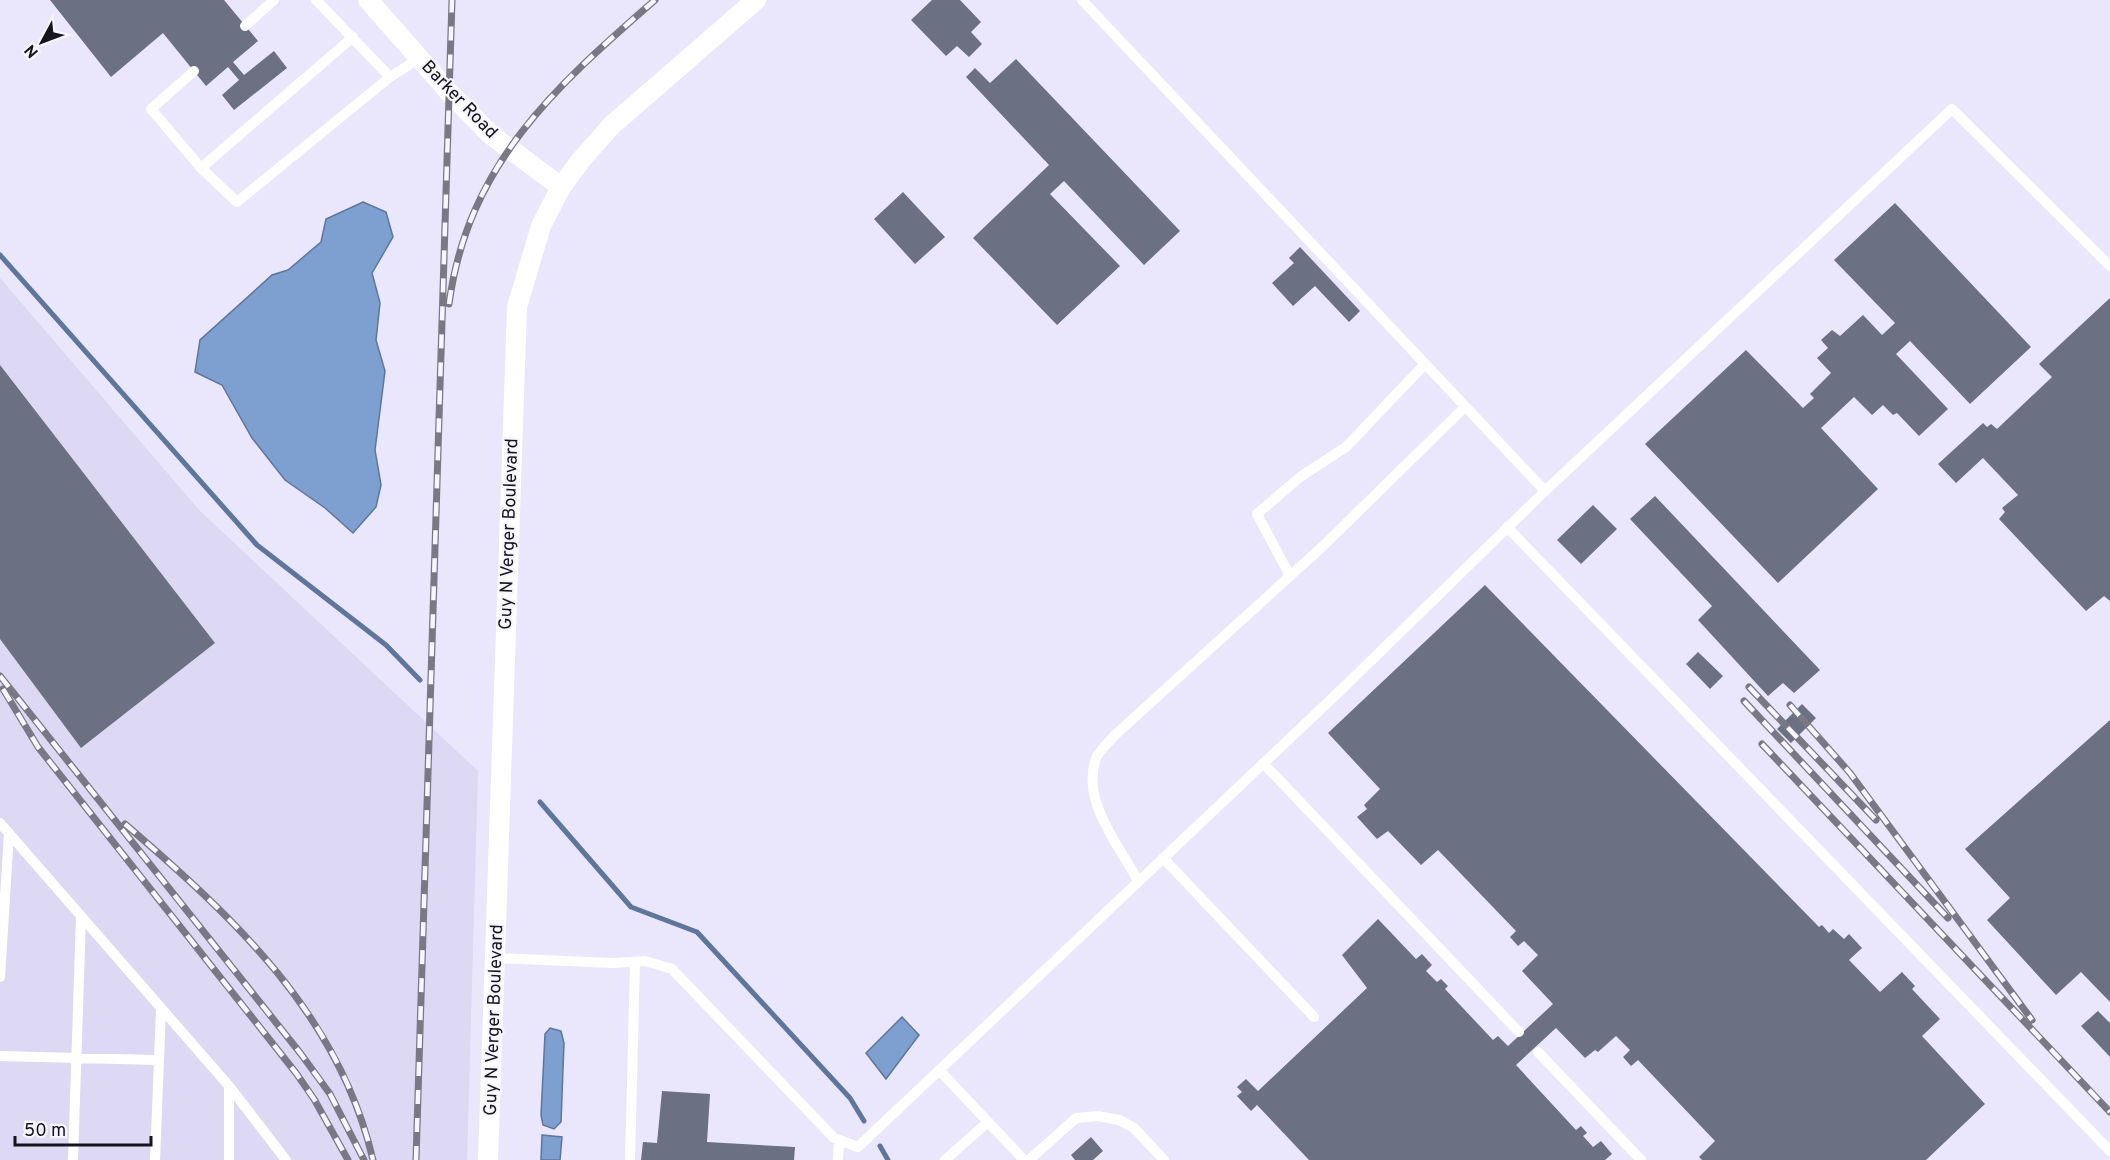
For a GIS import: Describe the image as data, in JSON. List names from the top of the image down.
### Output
{
  "streets": {
    "street": ["Barker Road", "Guy N Verger Boulevard"]
  },
  "crossings": [
    ["Barker Road", "Guy N Verger Boulevard"]
  ],
  "scale_bar": "50 m",
  "north": "bottom left"
}
